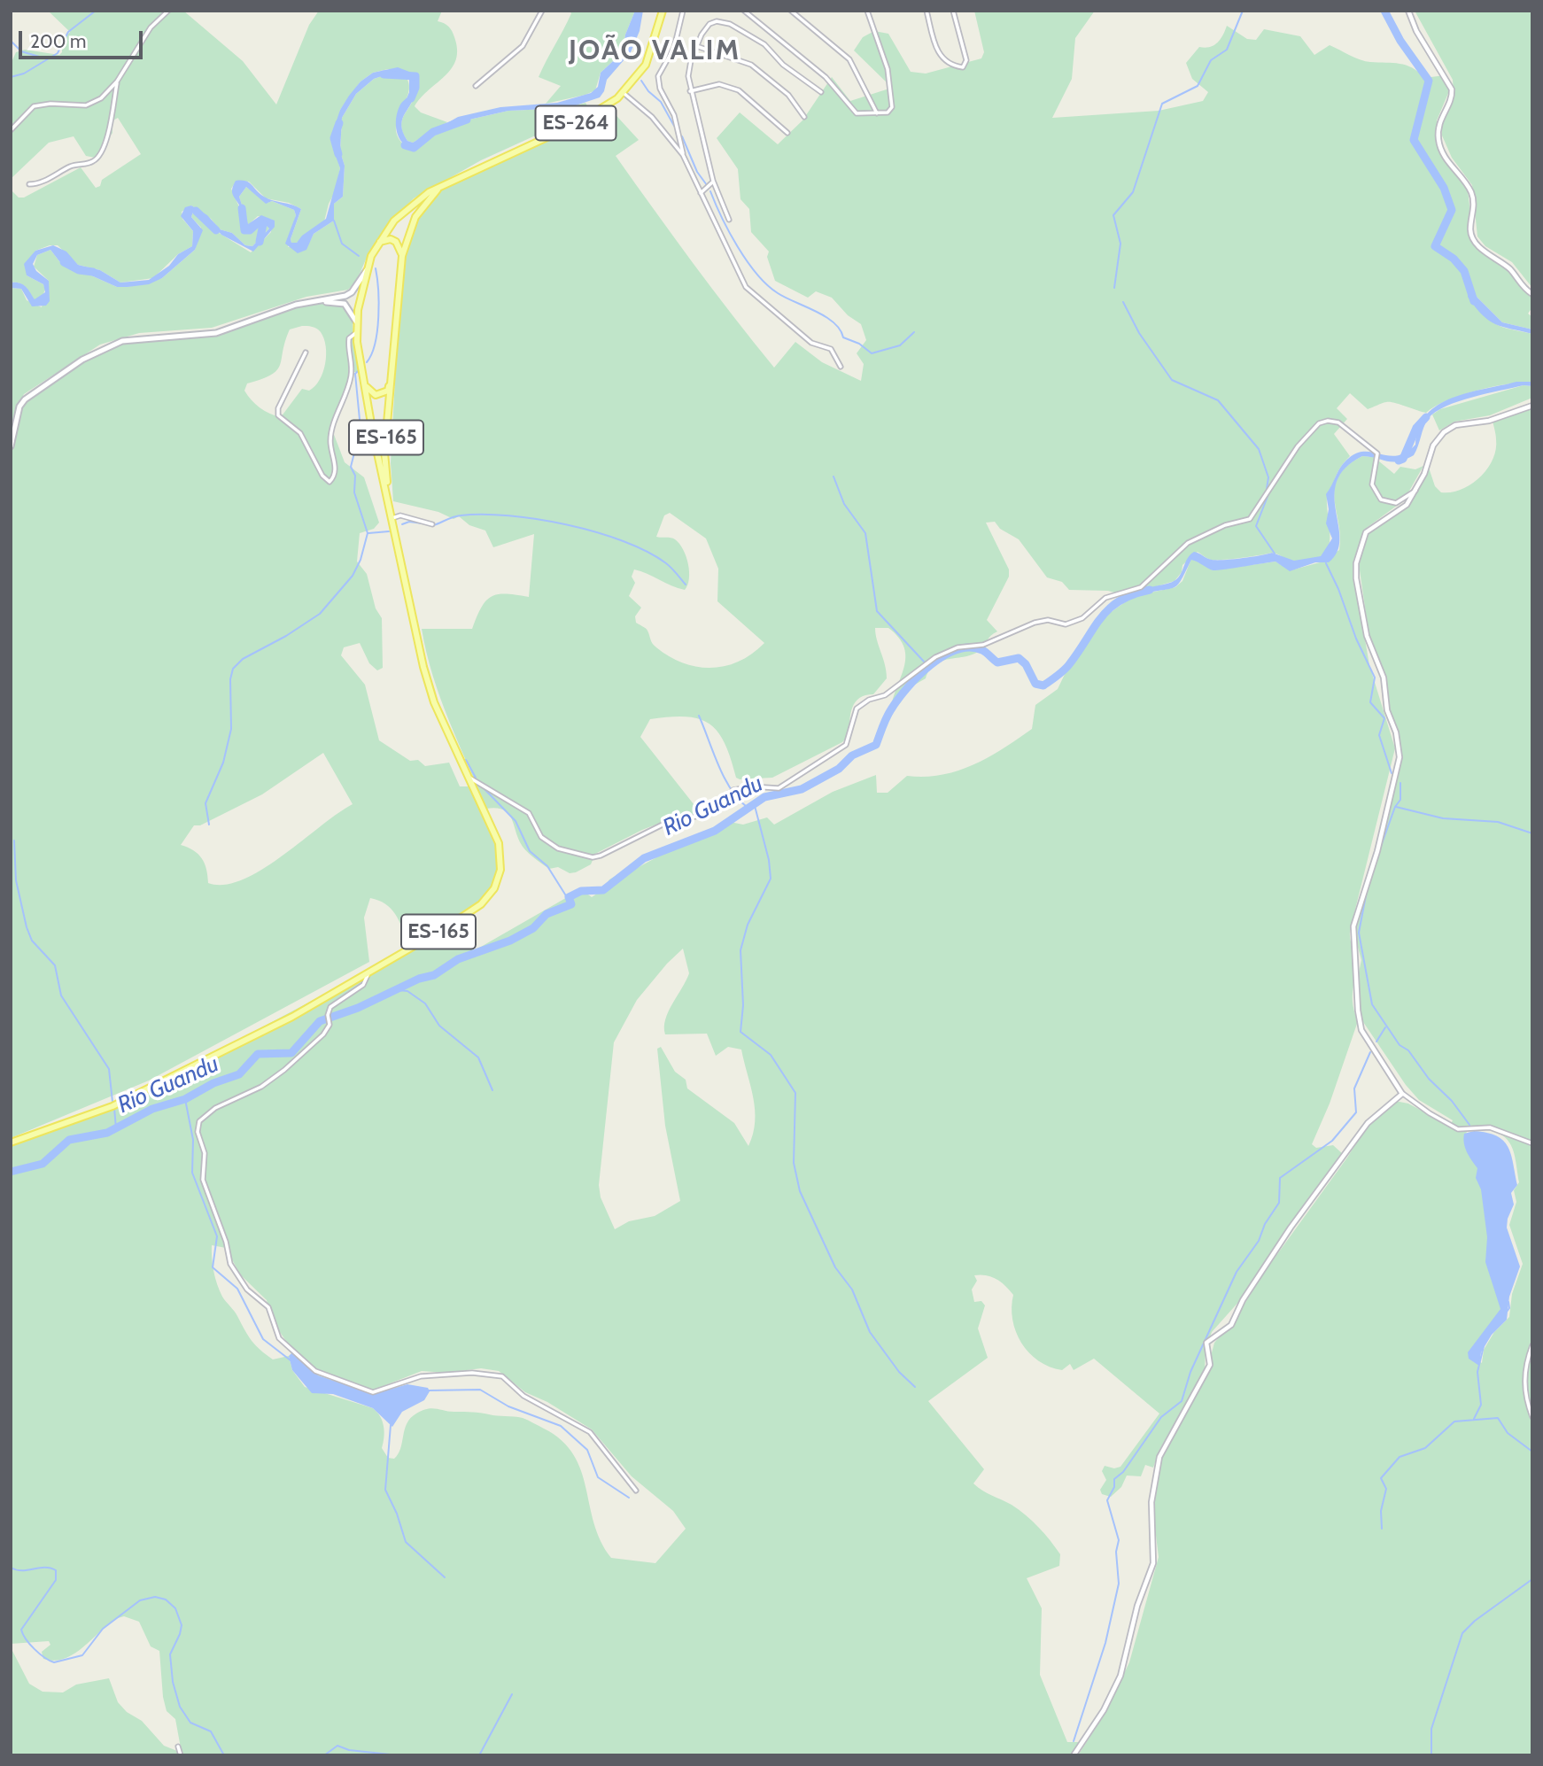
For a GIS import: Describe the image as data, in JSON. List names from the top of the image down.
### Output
{
  "streets": {
    "main road": ["ES-264", "ES-165"]
  },
  "crossings": [
    ["ES-264", "ES-165"]
  ],
  "districts": ["JOÃO VALIM"],
  "water": ["Rio Guandu"],
  "scale_bar": "200 m"
}
